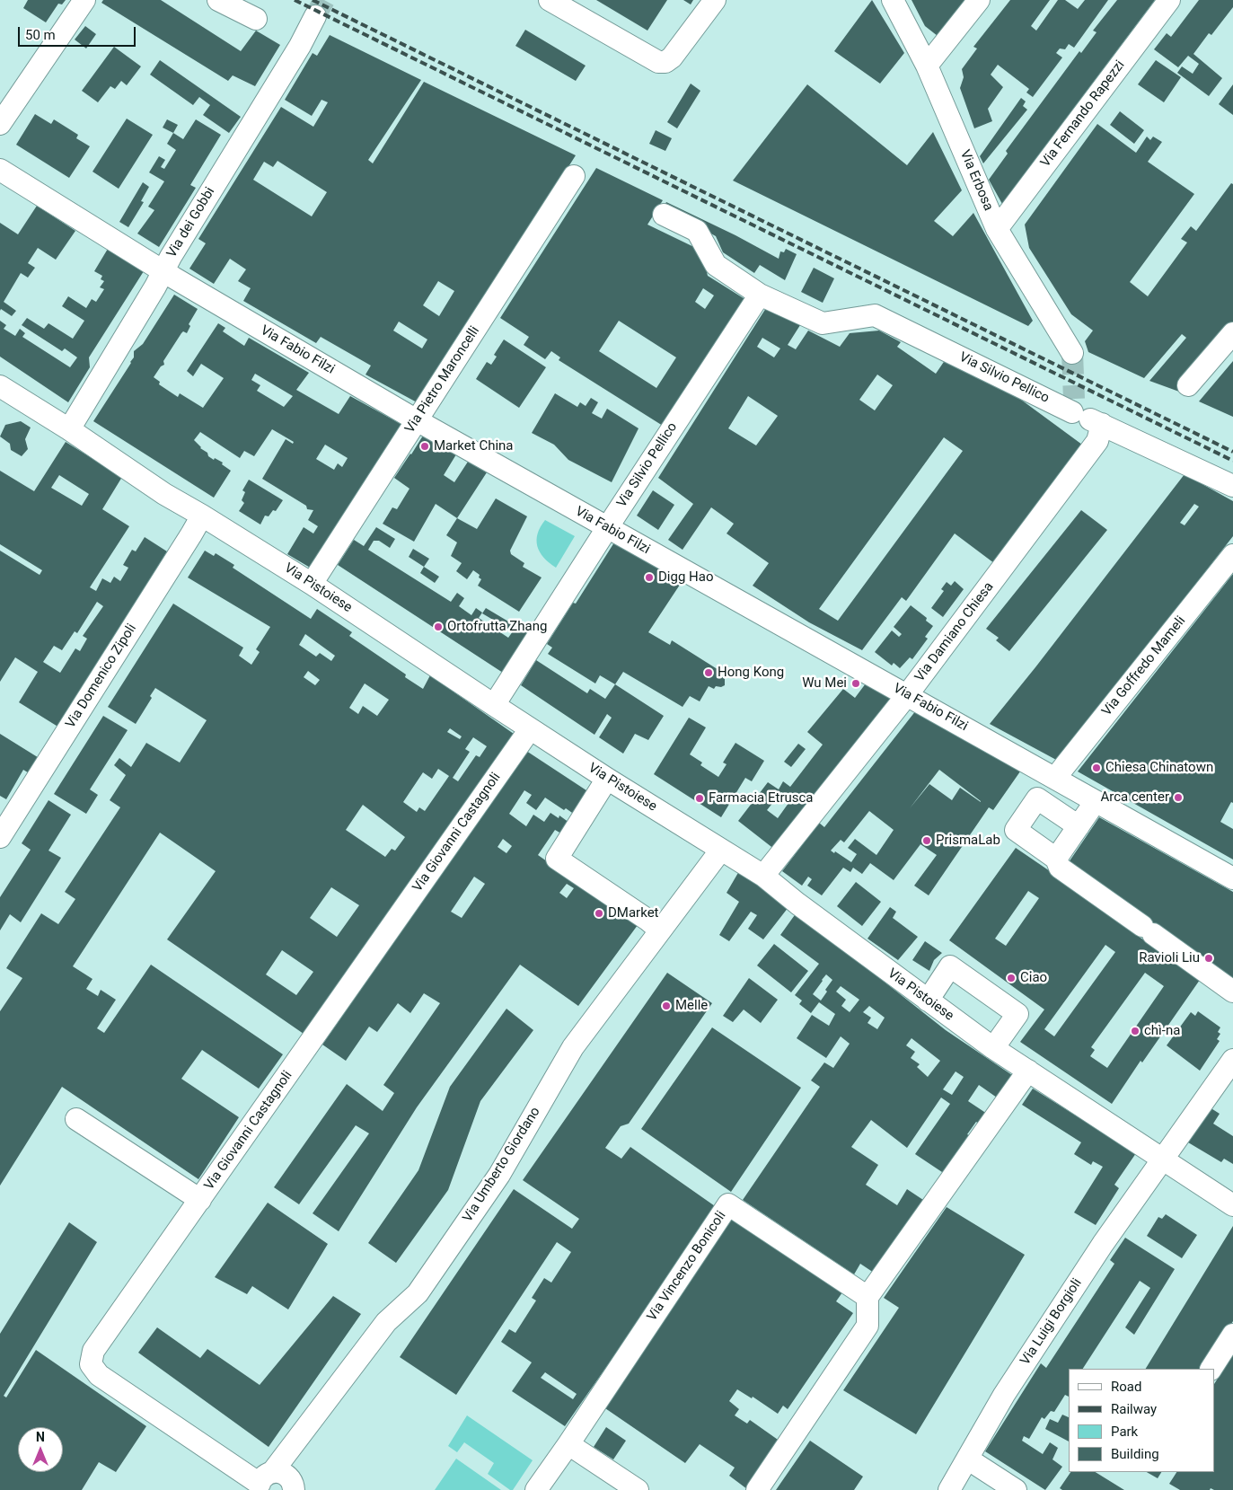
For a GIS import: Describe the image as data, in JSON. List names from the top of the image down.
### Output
{
  "streets": {
    "street": [
      "Via Fernando Rapezzi",
      "Via Erbosa",
      "Via dei Gobbi",
      "Via Fabio Filzi",
      "Via Silvio Pellico",
      "Via Pietro Maroncelli",
      "Via Pistoiese",
      "Via Damiano Chiesa",
      "Via Goffredo Mameli",
      "Via Domenico Zipoli",
      "Via Giovanni Castagnoli",
      "Via Umberto Giordano",
      "Via Vincenzo Bonicoli",
      "Via Luigi Borgioli"
    ]
  },
  "crossings": [
    ["Via Fernando Rapezzi", "Via Erbosa"],
    ["Via dei Gobbi", "Via Fabio Filzi"],
    ["Via dei Gobbi", "Via Pistoiese"],
    ["Via Fabio Filzi", "Via Silvio Pellico"],
    ["Via Fabio Filzi", "Via Pietro Maroncelli"],
    ["Via Fabio Filzi", "Via Damiano Chiesa"],
    ["Via Fabio Filzi", "Via Goffredo Mameli"],
    ["Via Silvio Pellico", "Via Pistoiese"],
    ["Via Silvio Pellico", "Via Damiano Chiesa"],
    ["Via Pietro Maroncelli", "Via Pistoiese"],
    ["Via Pistoiese", "Via Damiano Chiesa"],
    ["Via Pistoiese", "Via Domenico Zipoli"],
    ["Via Pistoiese", "Via Giovanni Castagnoli"],
    ["Via Pistoiese", "Via Umberto Giordano"],
    ["Via Pistoiese", "Via Luigi Borgioli"],
    ["Via Giovanni Castagnoli", "Via Umberto Giordano"]
  ],
  "places": [
    "Market China",
    "Digg Hao",
    "Ortofrutta Zhang",
    "Hong Kong",
    "Wu Mei",
    "Chiesa Chinatown",
    "Arca center",
    "Farmacia Etrusca",
    "PrismaLab",
    "DMarket",
    "Ravioli Liu",
    "Ciao",
    "Melle",
    "chì-na"
  ],
  "legend": [
    "Road",
    "Railway",
    "Park",
    "Building"
  ],
  "scale_bar": "50 m",
  "north": "top"
}
